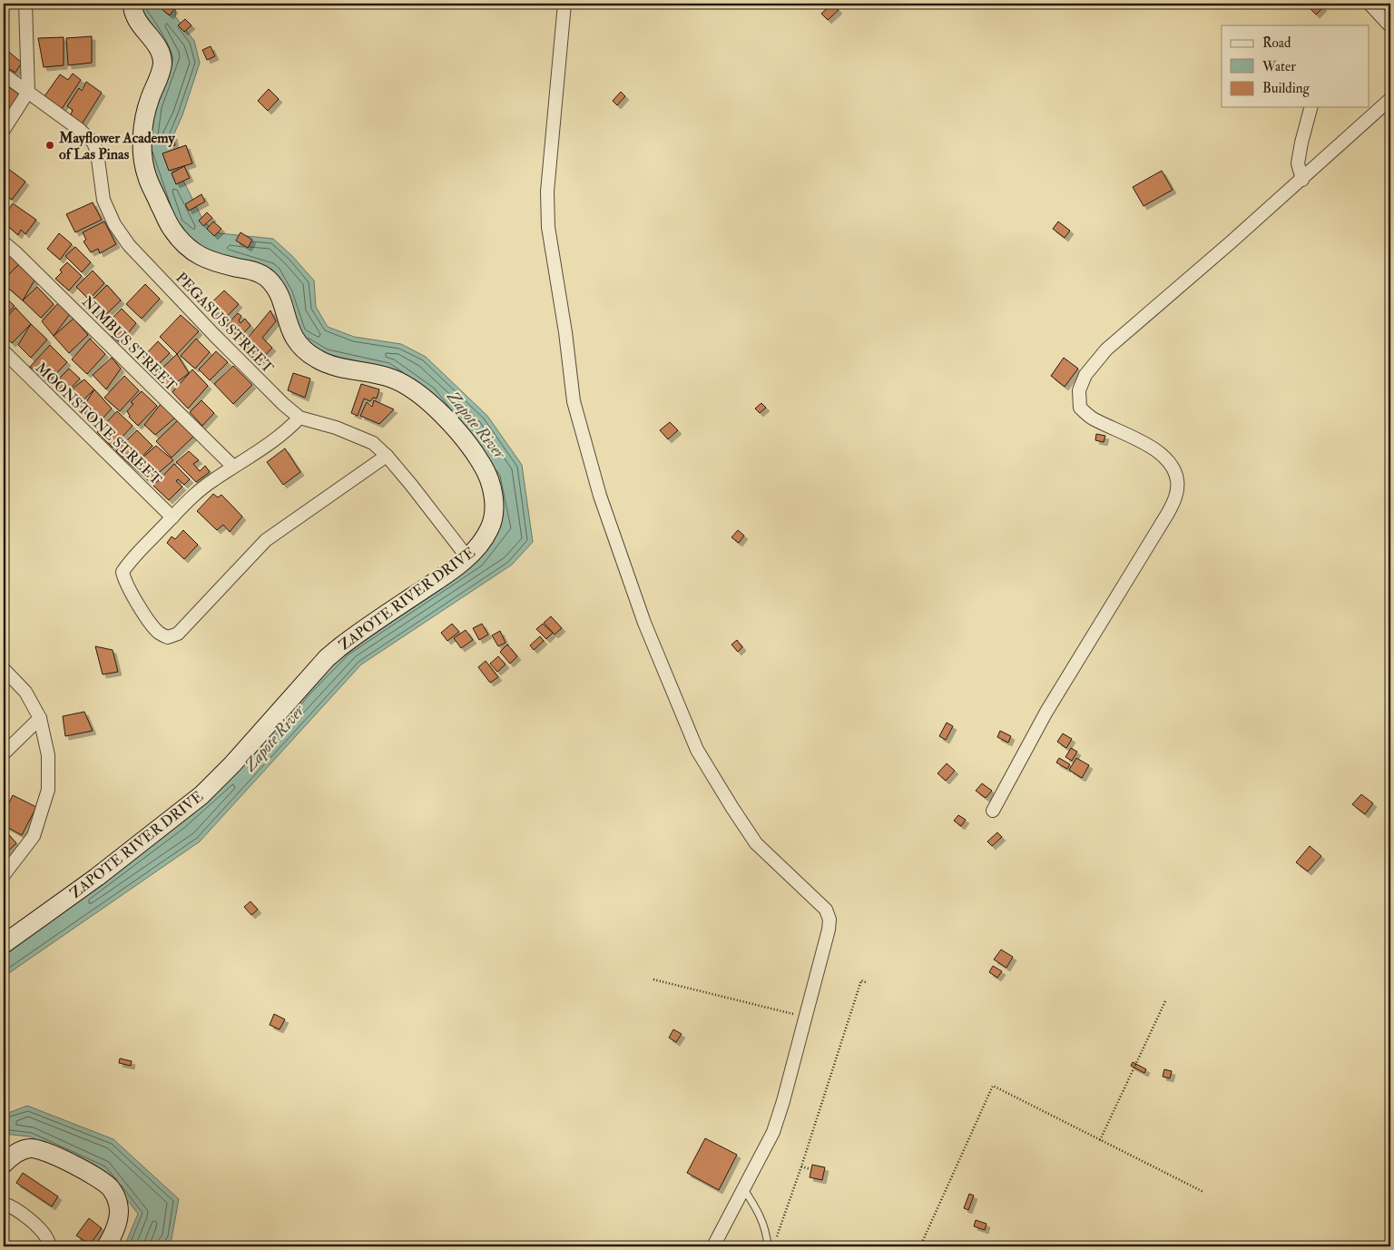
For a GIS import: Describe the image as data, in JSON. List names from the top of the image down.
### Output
{
  "streets": {
    "main road": ["ZAPOTE RIVER DRIVE"],
    "street": ["PEGASUS STREET", "NIMBUS STREET", "MOONSTONE STREET"]
  },
  "crossings": [
    ["PEGASUS STREET", "ZAPOTE RIVER DRIVE"]
  ],
  "water": ["Zapote River"],
  "places": ["Mayflower Academy of Las Pinas"],
  "legend": ["Road", "Water", "Building"]
}
